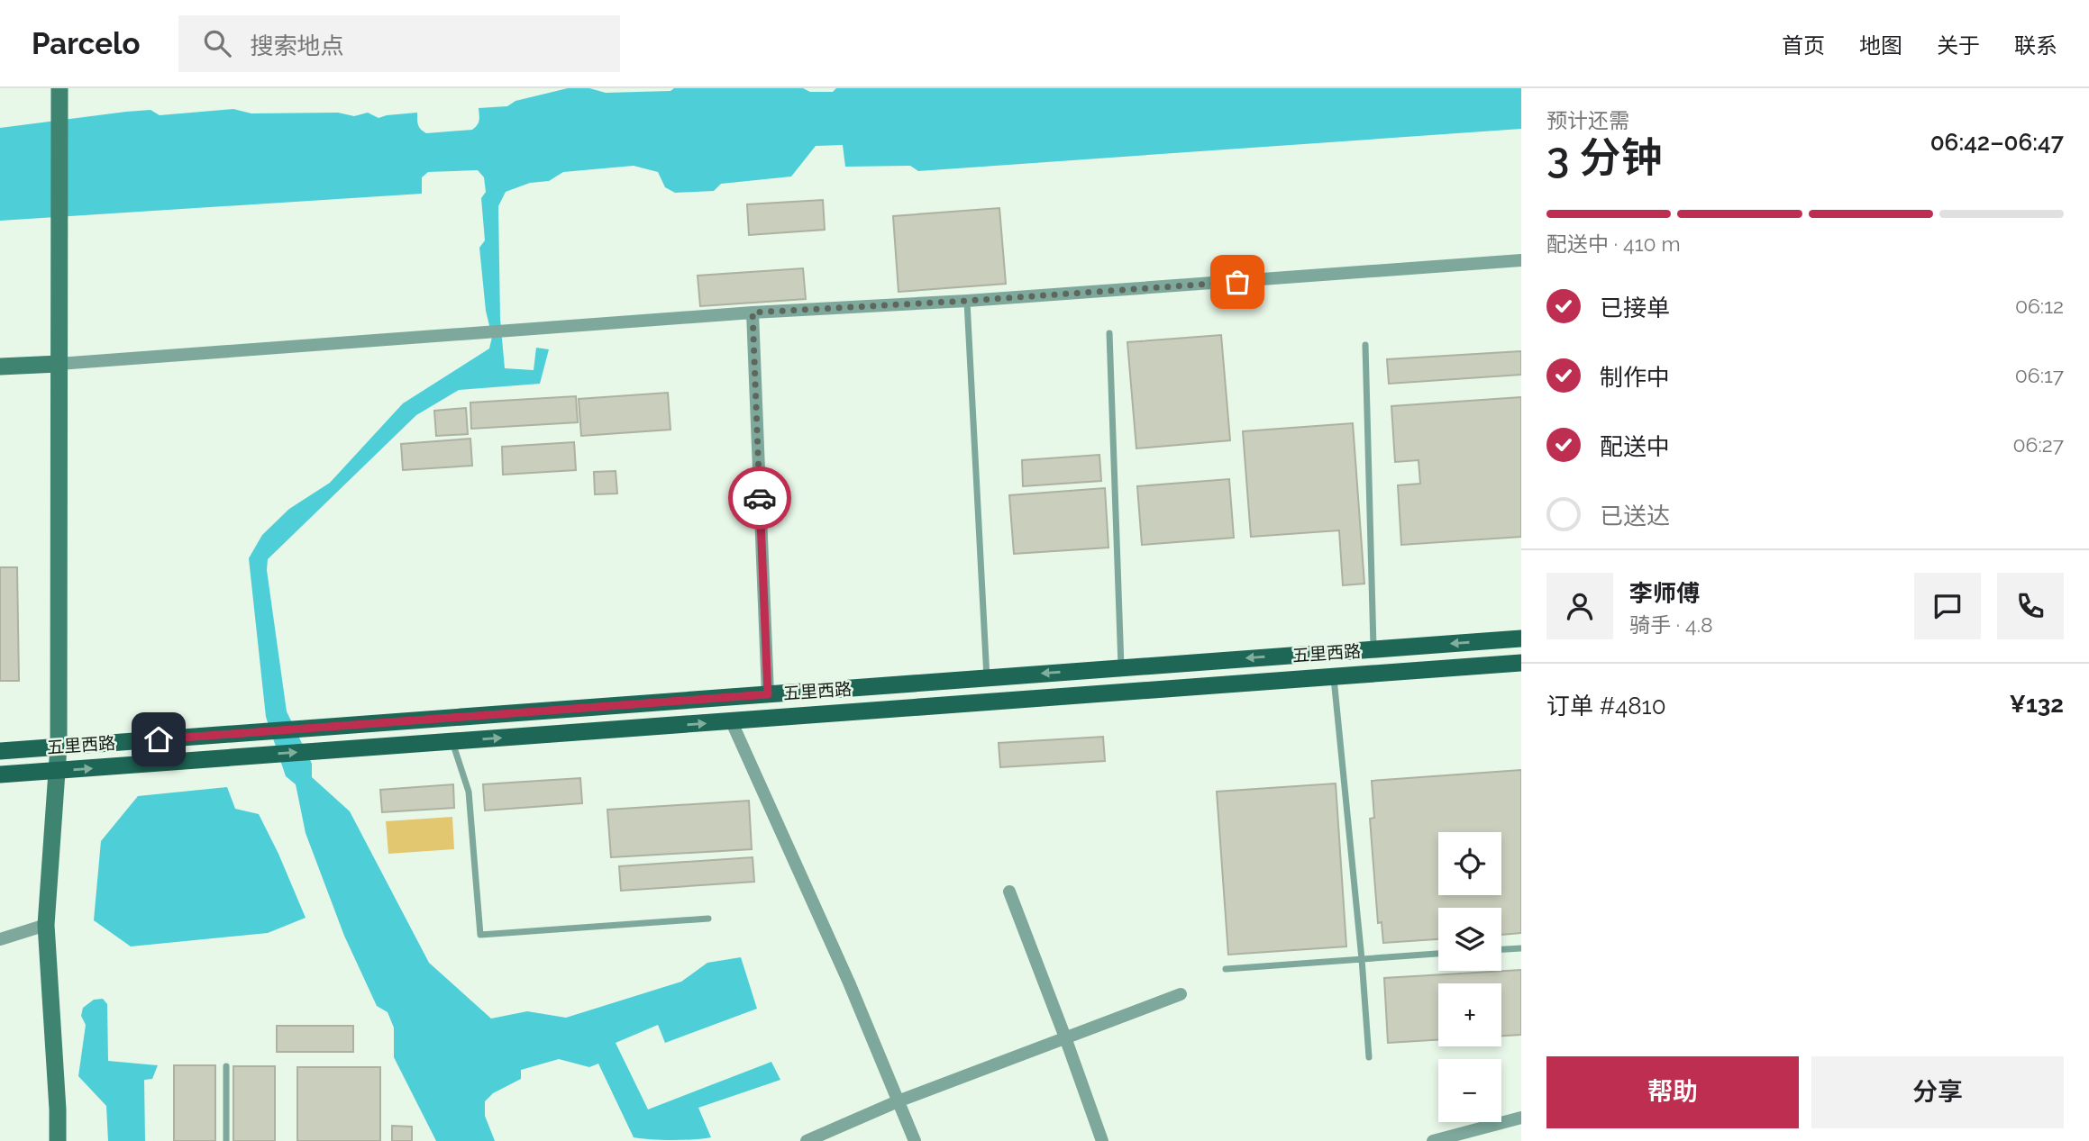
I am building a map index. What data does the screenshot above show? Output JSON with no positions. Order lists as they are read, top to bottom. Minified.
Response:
{"streets":{"main road":["五里西路"]},"page":{"header":"Parcelo","search":"搜索地点","nav":["首页","地图","关于","联系"],"heading":["3 分钟","预计还需","06:42–06:47"],"panel":["李师傅","骑手 · 4.8","订单 #4810","¥132"],"bar":"配送中 · 410 m","list":[["已接单","06:12"],["制作中","06:17"],["配送中","06:27"],"已送达"],"map_buttons":["+","−"],"buttons":["帮助","分享"]}}
